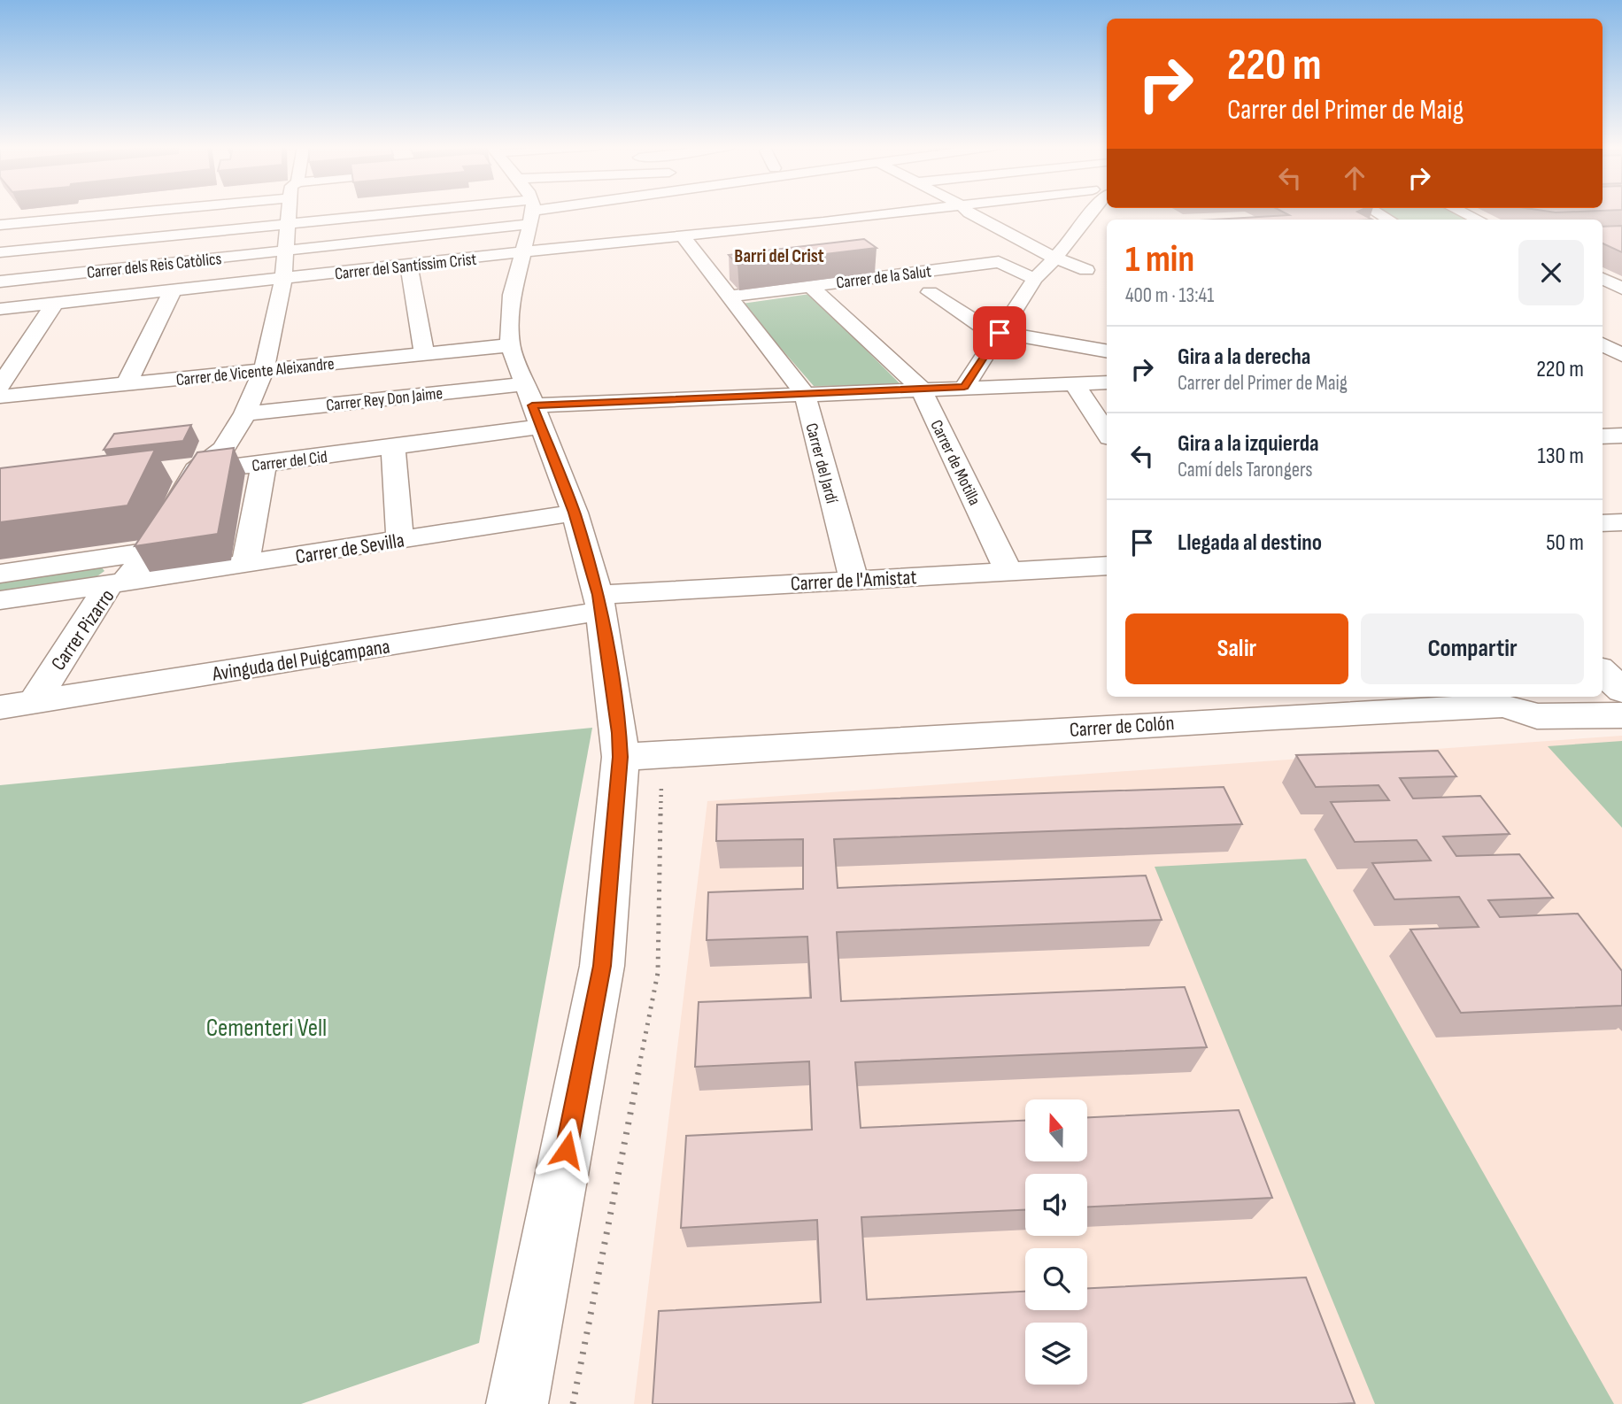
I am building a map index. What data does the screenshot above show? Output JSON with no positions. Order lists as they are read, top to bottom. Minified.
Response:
{"streets":{"street":["Carrer dels Reis Catòlics","Carrer del Santíssim Crist","Carrer de la Salut","Carrer de Vicente Aleixandre","Carrer Rey Don Jaime","Carrer del Cid","Carrer de Motilla","Carrer del Jardí","Carrer de Sevilla","Carrer de l'Amistat","Carrer Pizarro","Avinguda del Puigcampana","Carrer de Colón"]},"crossings":[["Carrer del Santíssim Crist","Carrer del Jardí"],["Carrer de la Salut","Carrer de Motilla"],["Carrer de la Salut","Carrer del Jardí"],["Carrer del Cid","Carrer de Motilla"],["Carrer del Cid","Carrer del Jardí"],["Carrer del Cid","Carrer Pizarro"],["Carrer de Motilla","Carrer de l'Amistat"],["Carrer del Jardí","Carrer de l'Amistat"],["Carrer de Sevilla","Carrer Pizarro"],["Carrer de l'Amistat","Avinguda del Puigcampana"],["Carrer Pizarro","Avinguda del Puigcampana"]],"districts":["Barri del Crist"],"parks":["Cementeri Vell"],"north":"top","page":{"turn":["220 m","Carrer del Primer de Maig"],"heading":["1 min","400 m · 13:41"],"list":[{"name":"Gira a la derecha","note":"Carrer del Primer de Maig","value":"220 m"},{"name":"Gira a la izquierda","note":"Camí dels Tarongers","value":"130 m"},{"name":"Llegada al destino","value":"50 m"}],"buttons":["Salir","Compartir"]}}
